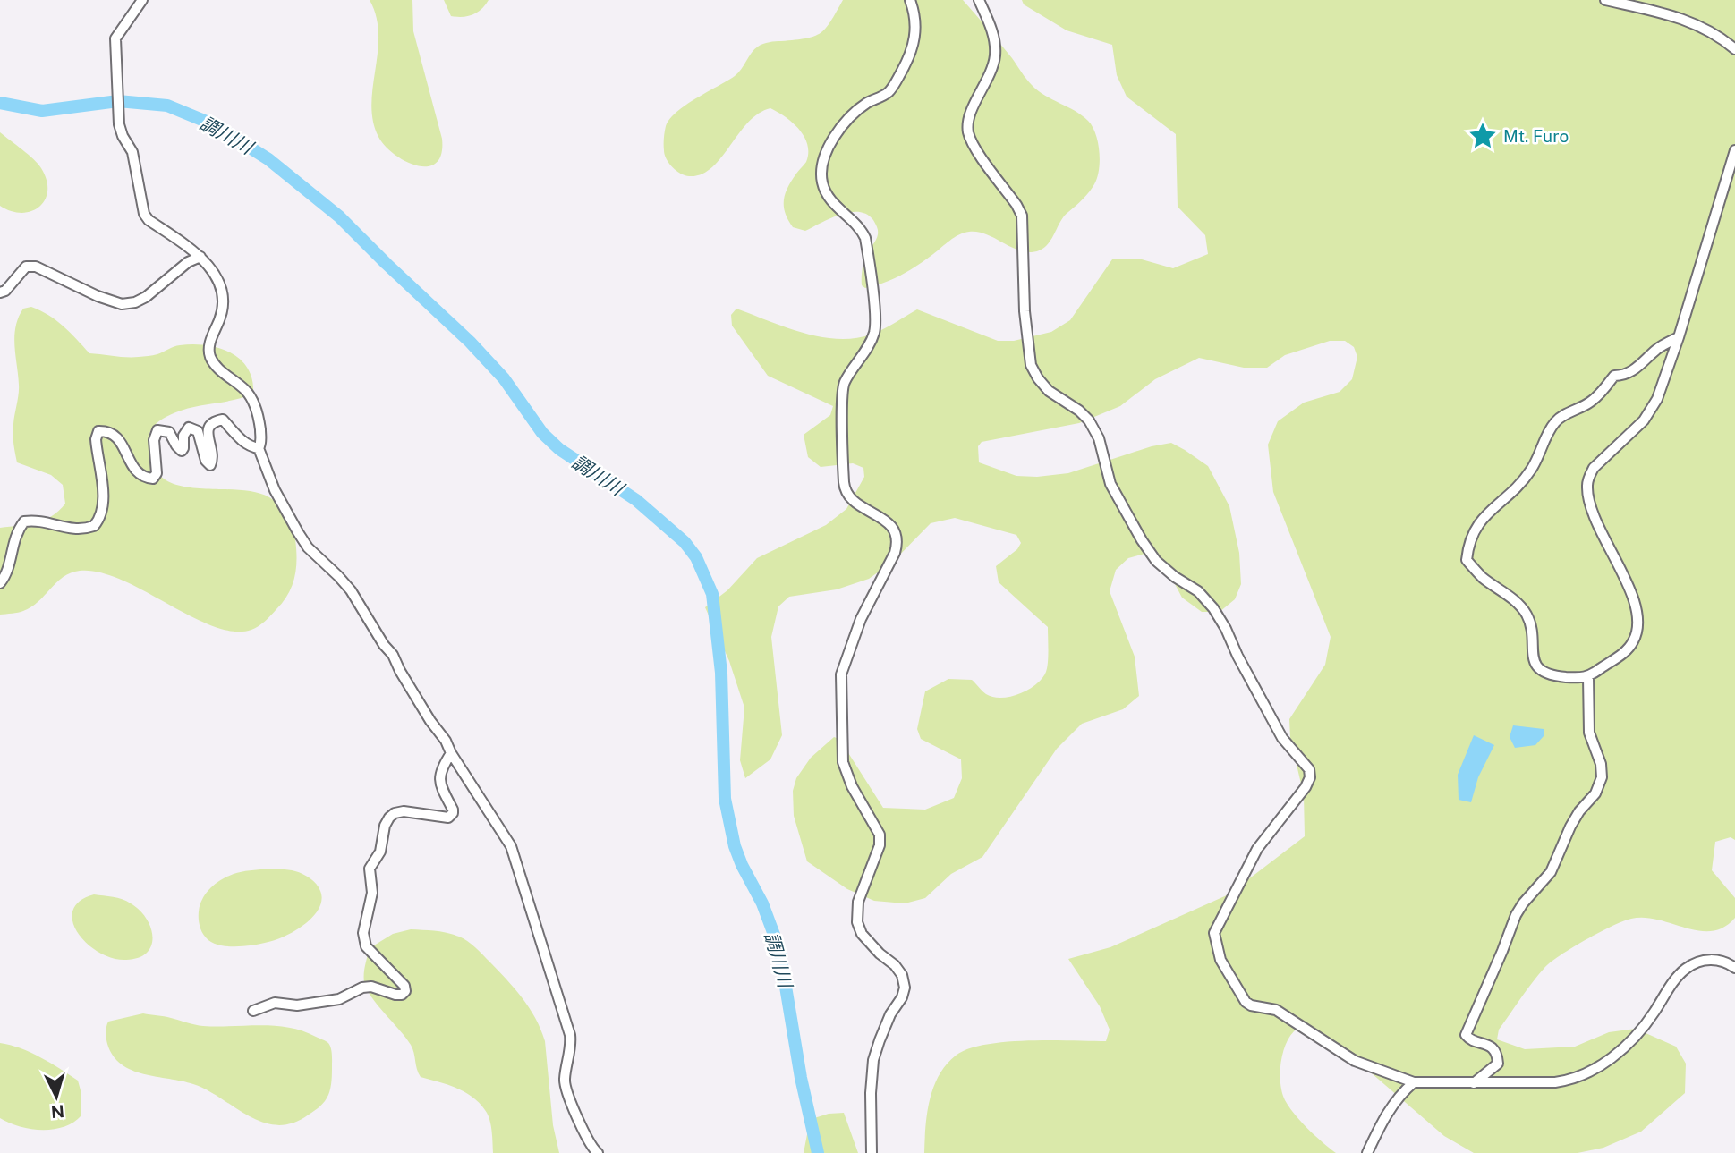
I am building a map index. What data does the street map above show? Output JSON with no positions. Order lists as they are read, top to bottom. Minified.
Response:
{"water":["調川川"],"places":{"place":["Mt. Furo"]},"north":"bottom"}
